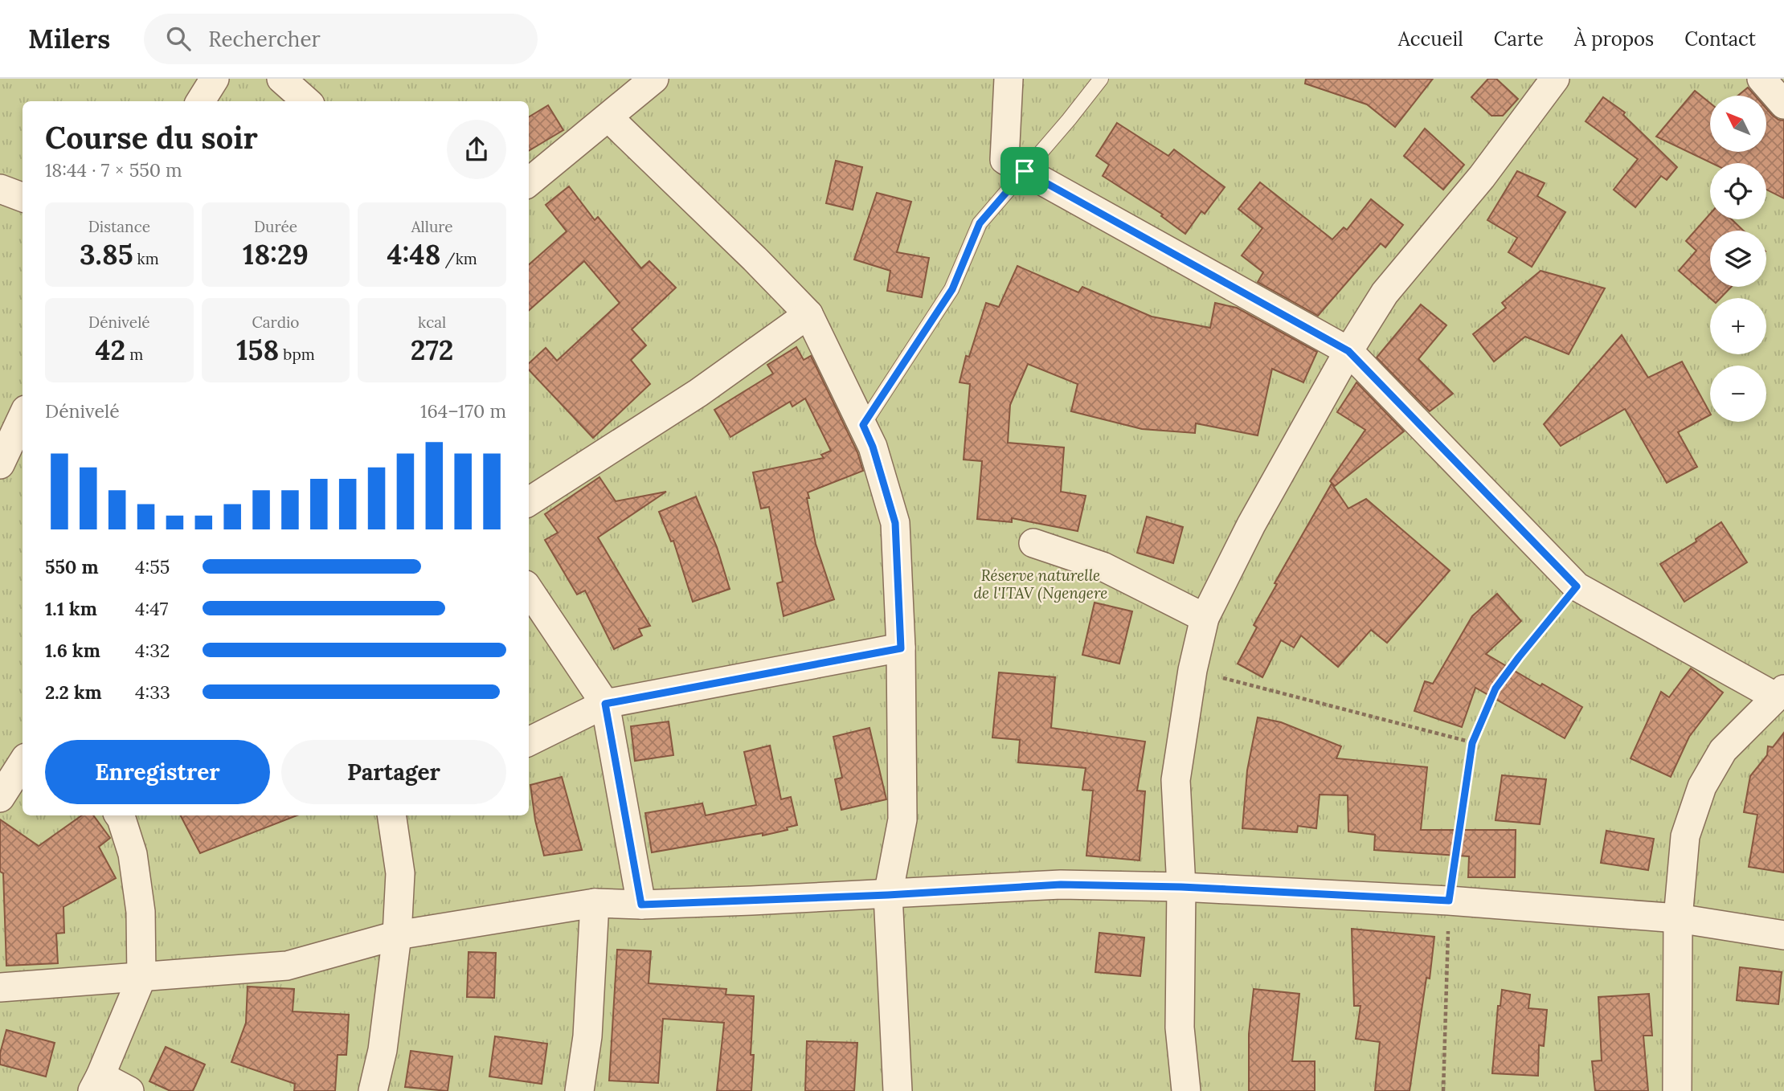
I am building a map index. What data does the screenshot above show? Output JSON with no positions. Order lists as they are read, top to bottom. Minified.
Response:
{"parks":["Réserve naturelle de l'ITAV (Ngengere"],"north":"top left","page":{"header":"Milers","search":"Rechercher","nav":["Accueil","Carte","À propos","Contact"],"map_buttons":["+","−"],"heading":["Course du soir","18:44 · 7 × 550 m"],"stats":[["Distance","3.85 km"],["Durée","18:29"],["Allure","4:48 /km"],["Dénivelé","42 m"],["Cardio","158 bpm"],["kcal","272"]],"chart":["Dénivelé","164–170 m"],"list":[{"name":"550 m","note":"4:55"},{"name":"1.1 km","note":"4:47"},{"name":"1.6 km","note":"4:32"},{"name":"2.2 km","note":"4:33"}],"buttons":["Enregistrer","Partager"]}}
